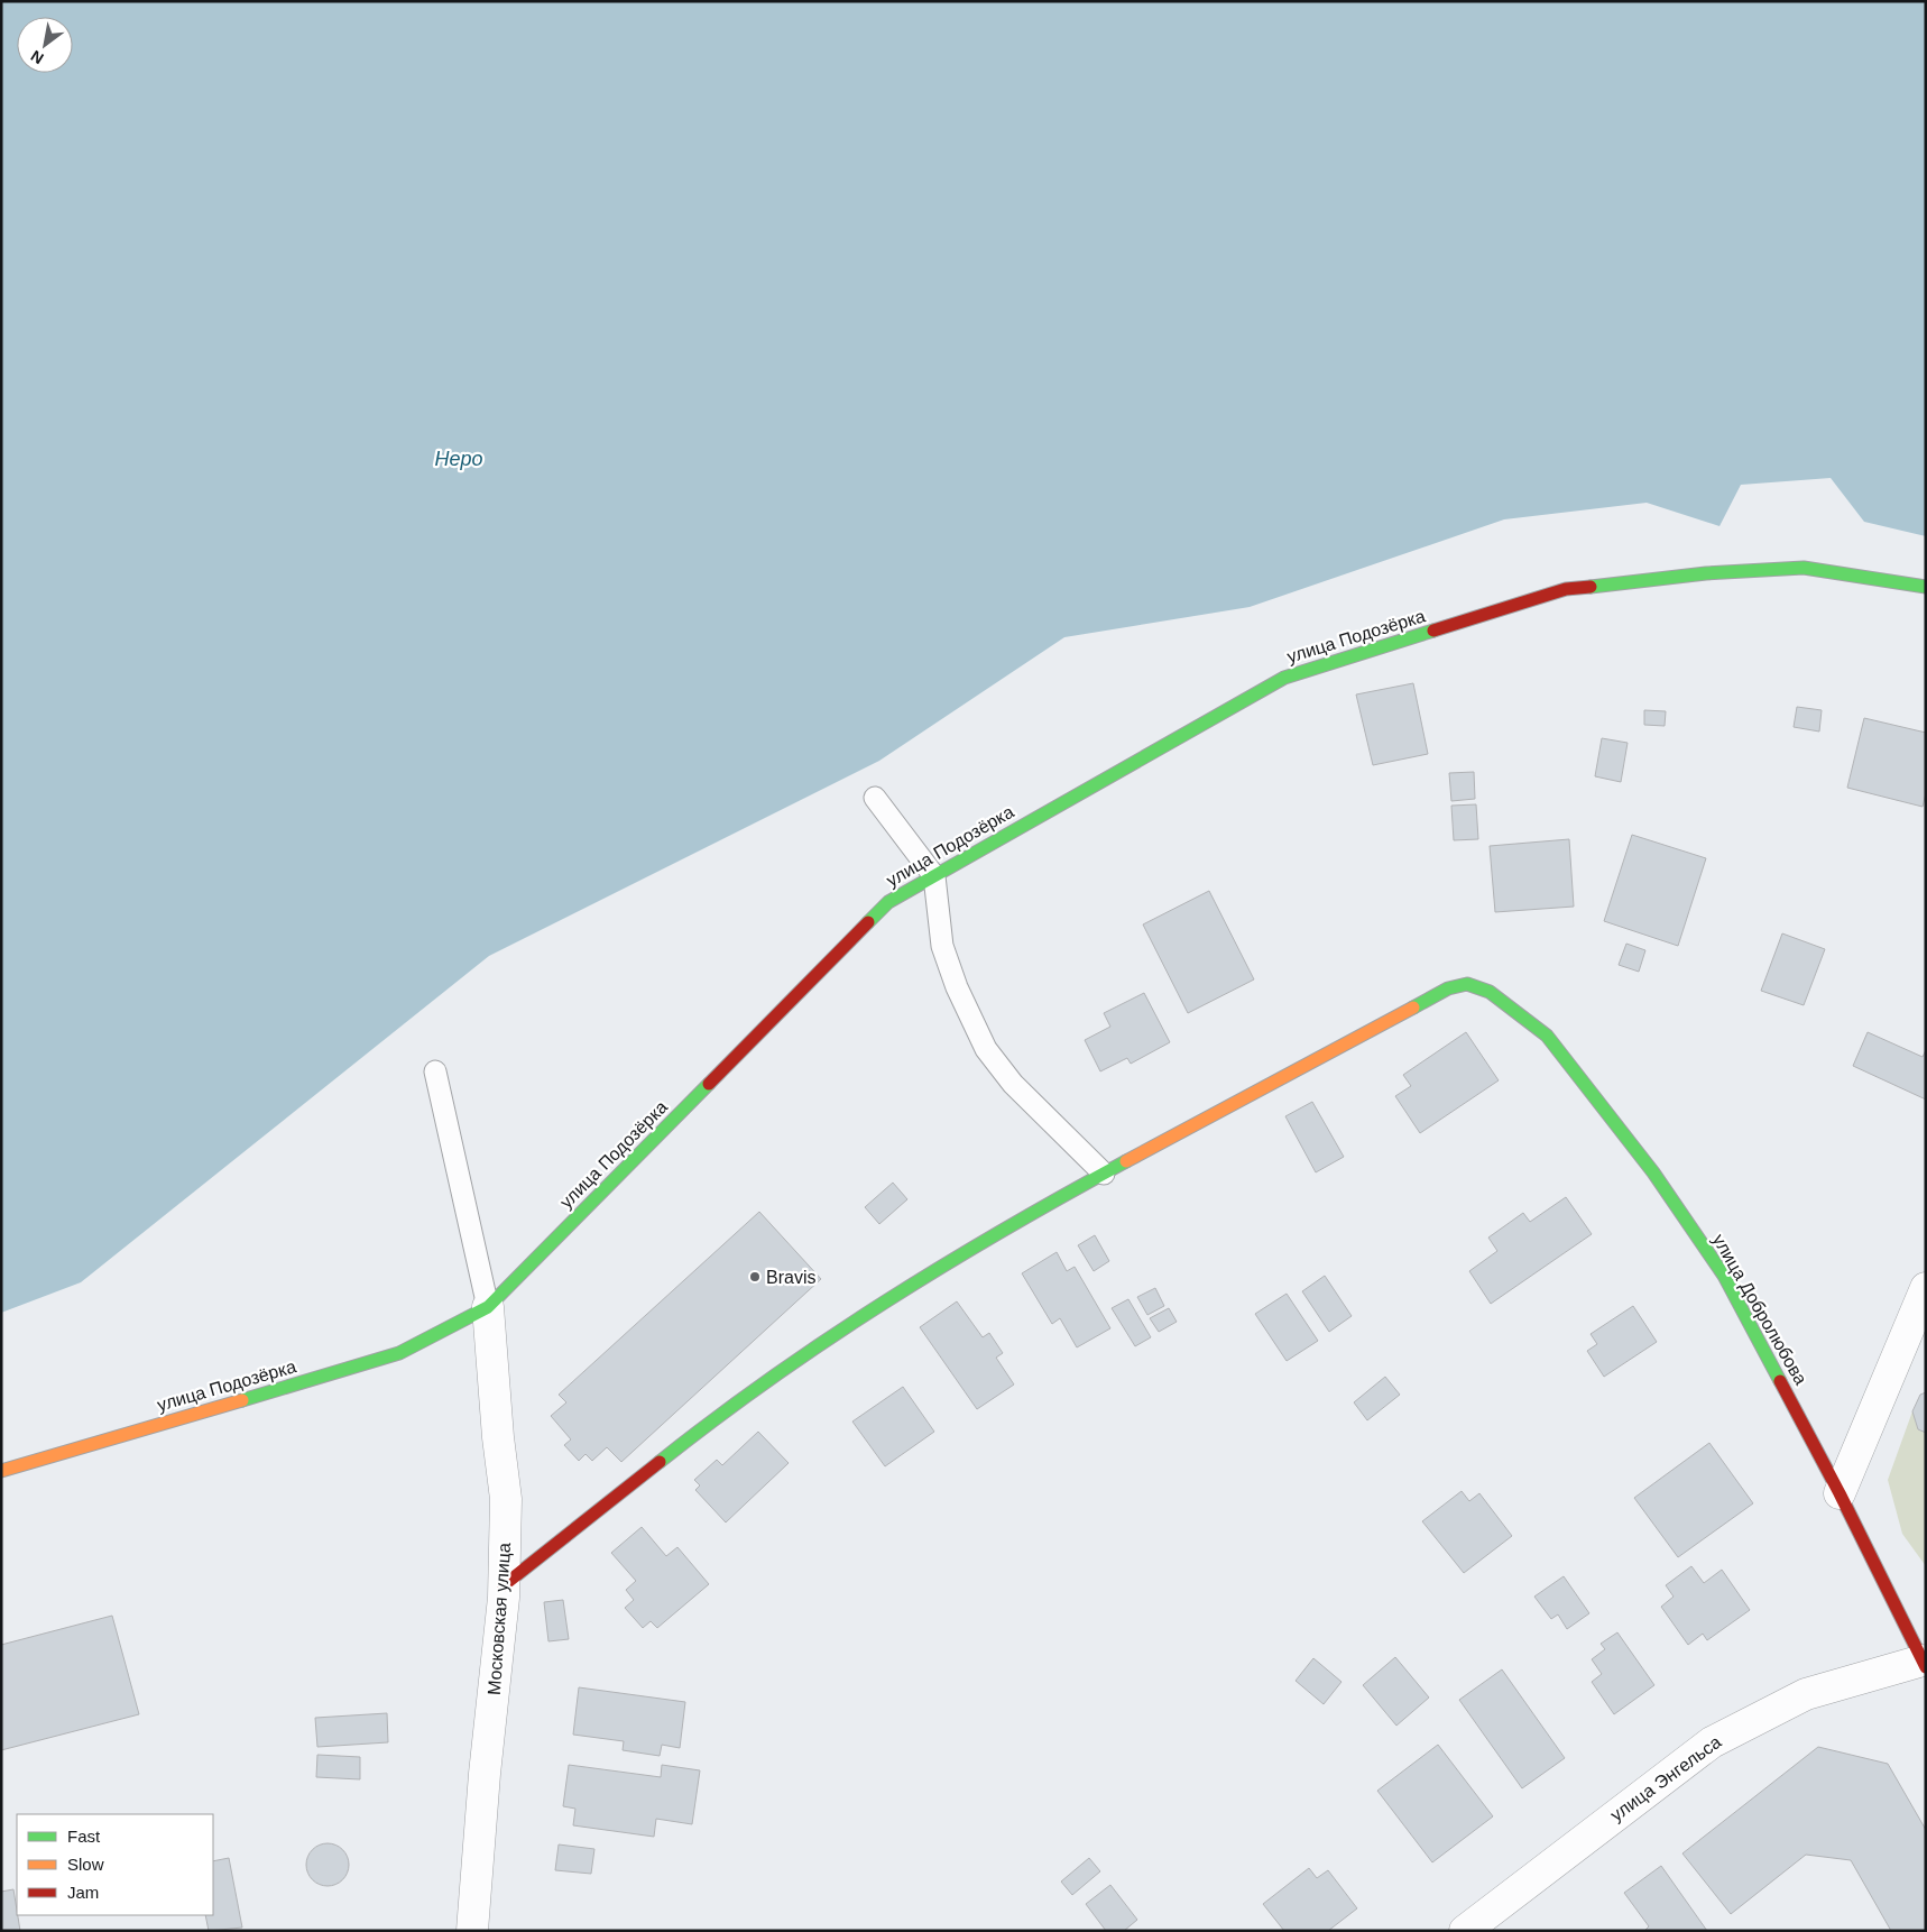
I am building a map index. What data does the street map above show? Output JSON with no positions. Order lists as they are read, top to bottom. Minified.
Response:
{"streets":{"street":["улица Подозёрка","улица Добролюбова","Московская улица","улица Энгельса"]},"crossings":[["улица Подозёрка","Московская улица"],["улица Добролюбова","улица Энгельса"]],"water":["Неро"],"places":["Bravis"],"legend":["Fast","Slow","Jam"],"north":"bottom left"}
